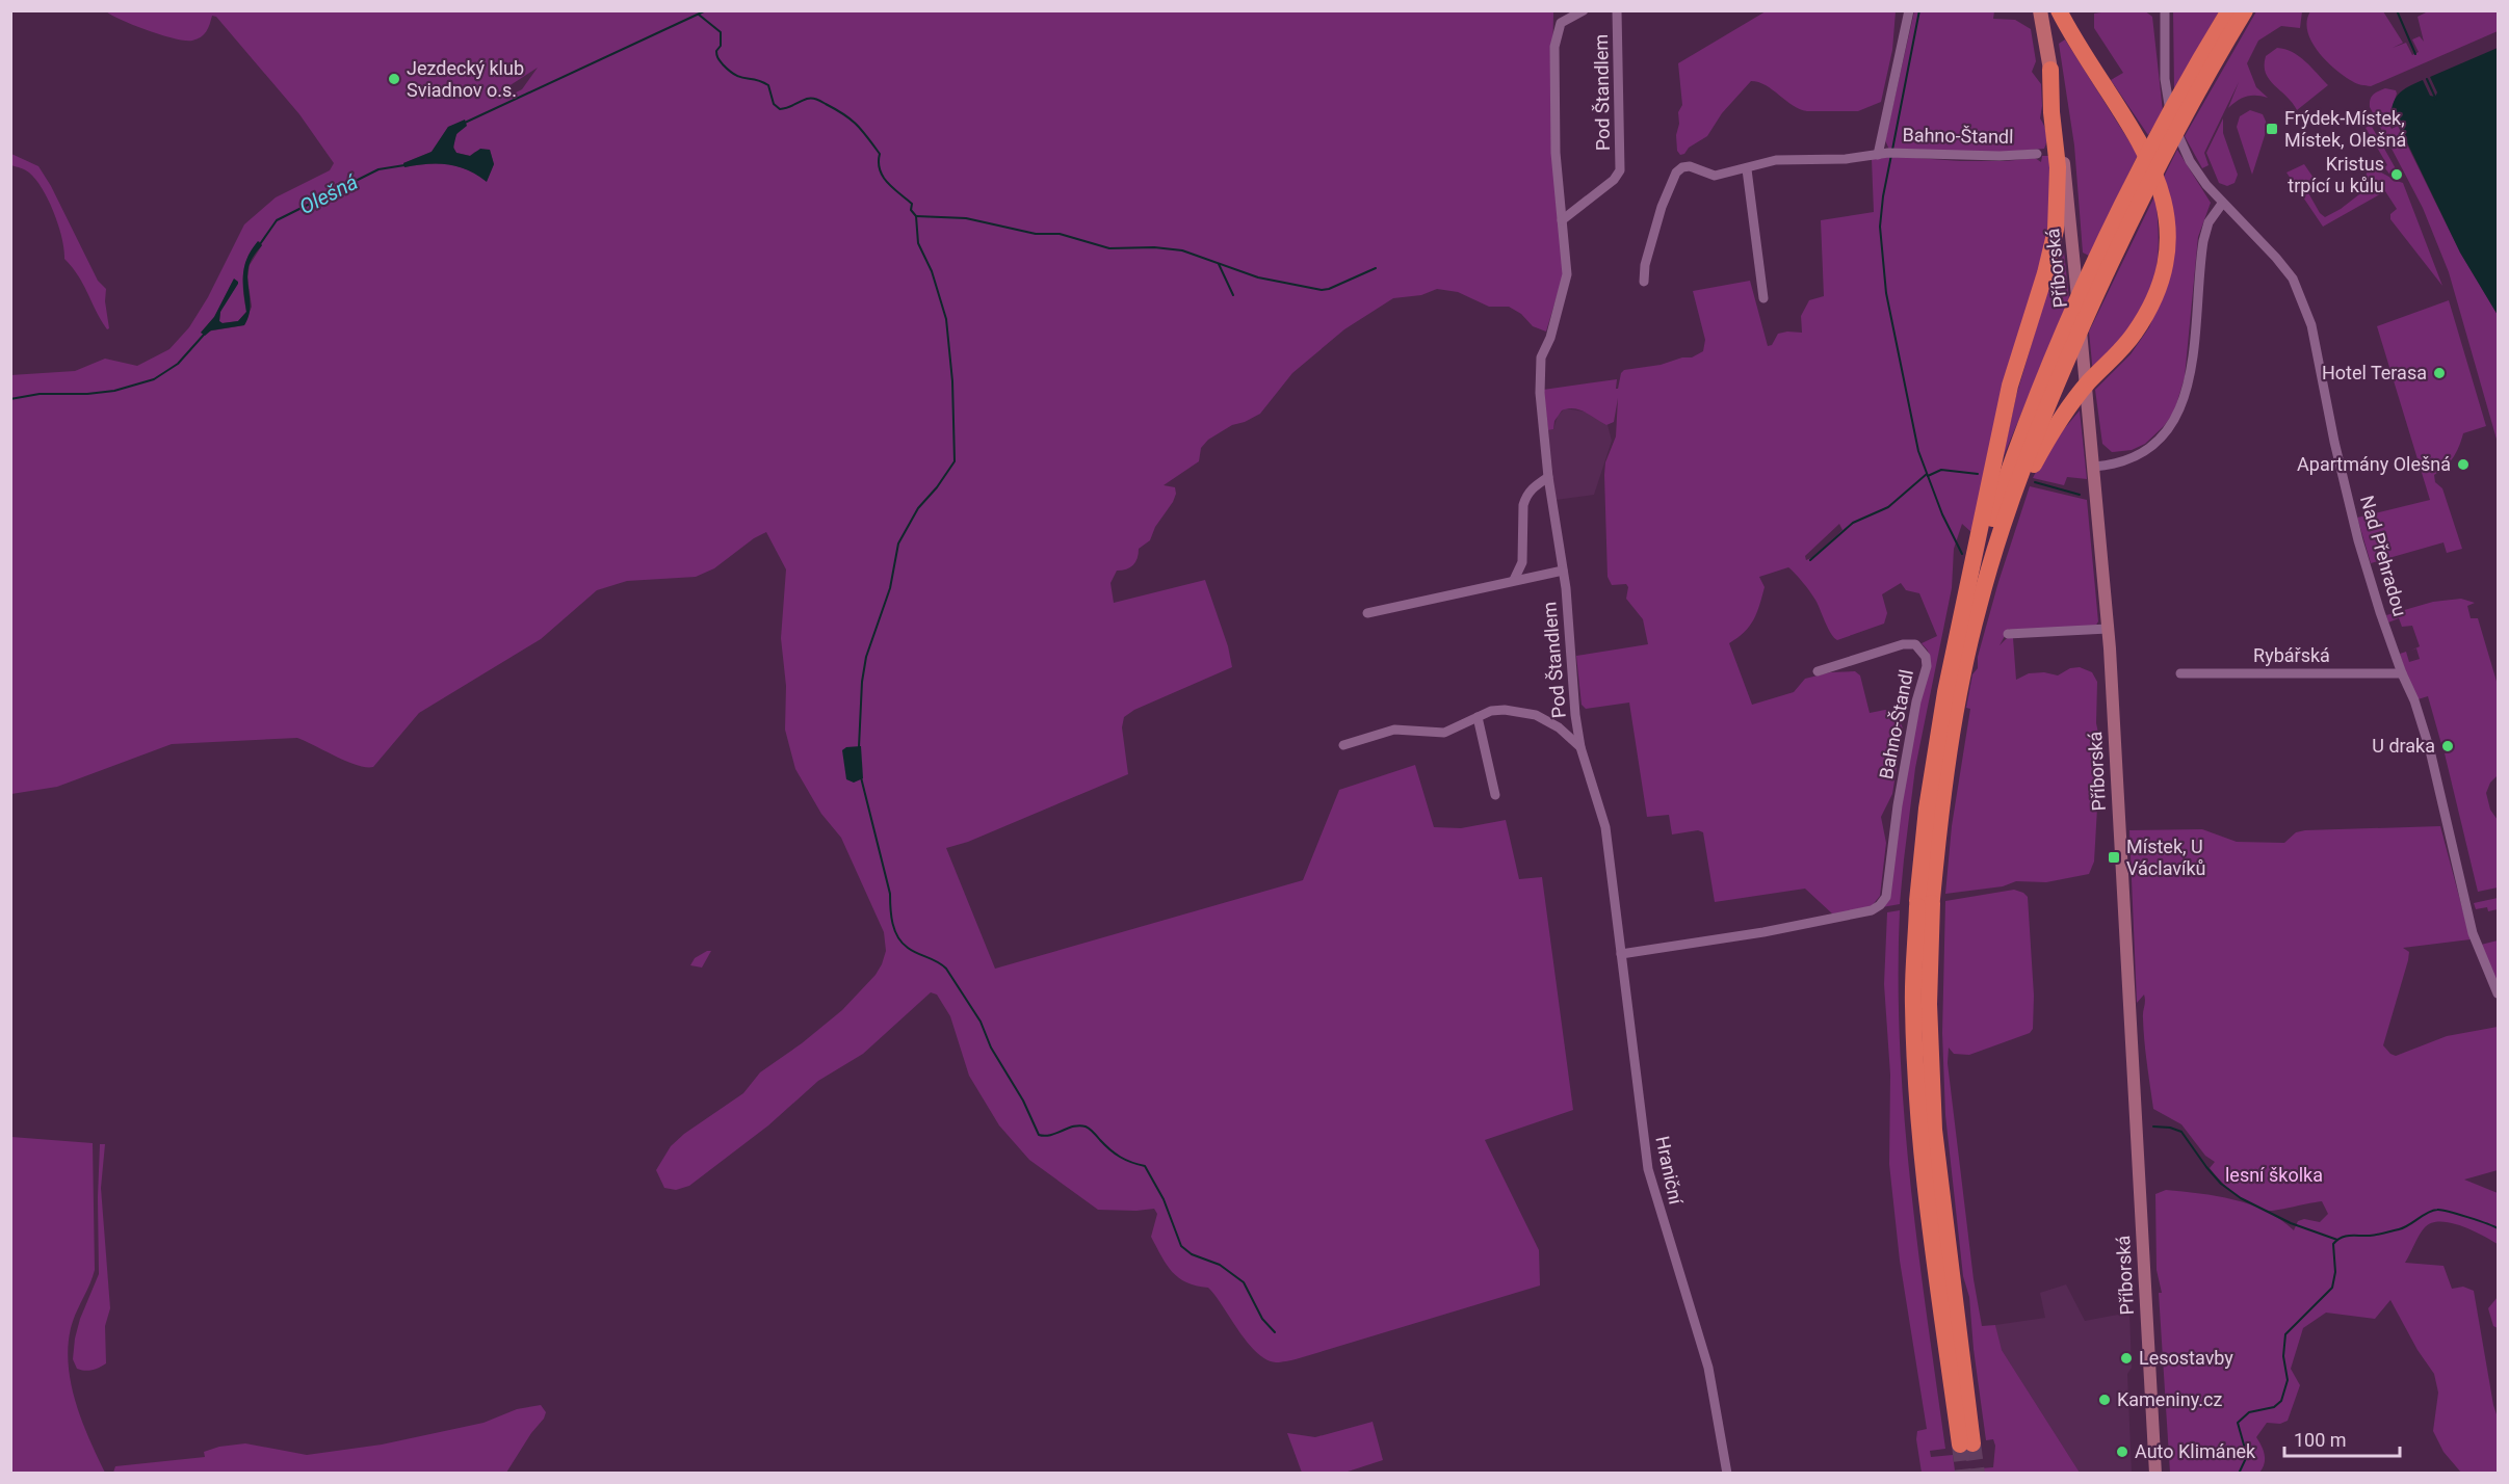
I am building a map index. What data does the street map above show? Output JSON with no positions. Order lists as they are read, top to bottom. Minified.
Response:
{"streets":{"main road":["Příborská"],"street":["Pod Štandlem","Bahno-Štandl","Nad Přehradou","Rybářská","Hraniční"]},"crossings":[["Pod Štandlem","Hraniční"],["Bahno-Štandl","Hraniční"],["Nad Přehradou","Rybářská"]],"water":["Olešná"],"parks":["lesní školka"],"places":{"other":["Jezdecký klub Sviadnov o.s.","Kristus trpící u kůlu","Hotel Terasa","Apartmány Olešná","U draka","Lesostavby","Kameniny.cz","Auto Klimánek"],"transit":["Frýdek-Místek, Místek, Olešná","Místek, U Václavíků"]},"scale_bar":"100 m"}
